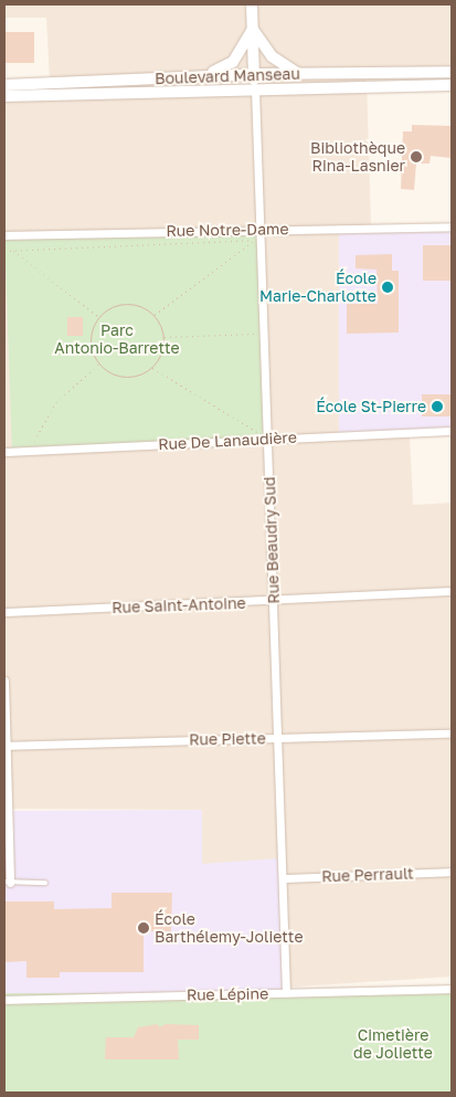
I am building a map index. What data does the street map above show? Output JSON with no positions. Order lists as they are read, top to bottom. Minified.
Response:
{"streets":{"main road":["Boulevard Manseau"],"street":["Rue Notre-Dame","Rue De Lanaudière","Rue Beaudry Sud","Rue Saint-Antoine","Rue Piette","Rue Perrault","Rue Lépine"]},"crossings":[["Boulevard Manseau","Rue Beaudry Sud"],["Rue Notre-Dame","Rue Beaudry Sud"],["Rue De Lanaudière","Rue Beaudry Sud"],["Rue Beaudry Sud","Rue Saint-Antoine"],["Rue Beaudry Sud","Rue Piette"],["Rue Beaudry Sud","Rue Perrault"],["Rue Beaudry Sud","Rue Lépine"]],"parks":["Parc Antonio-Barrette","Cimetière de Joliette"],"places":["Bibliothèque Rina-Lasnier","École Marie-Charlotte","École St-Pierre","École Barthélemy-Joliette"]}
